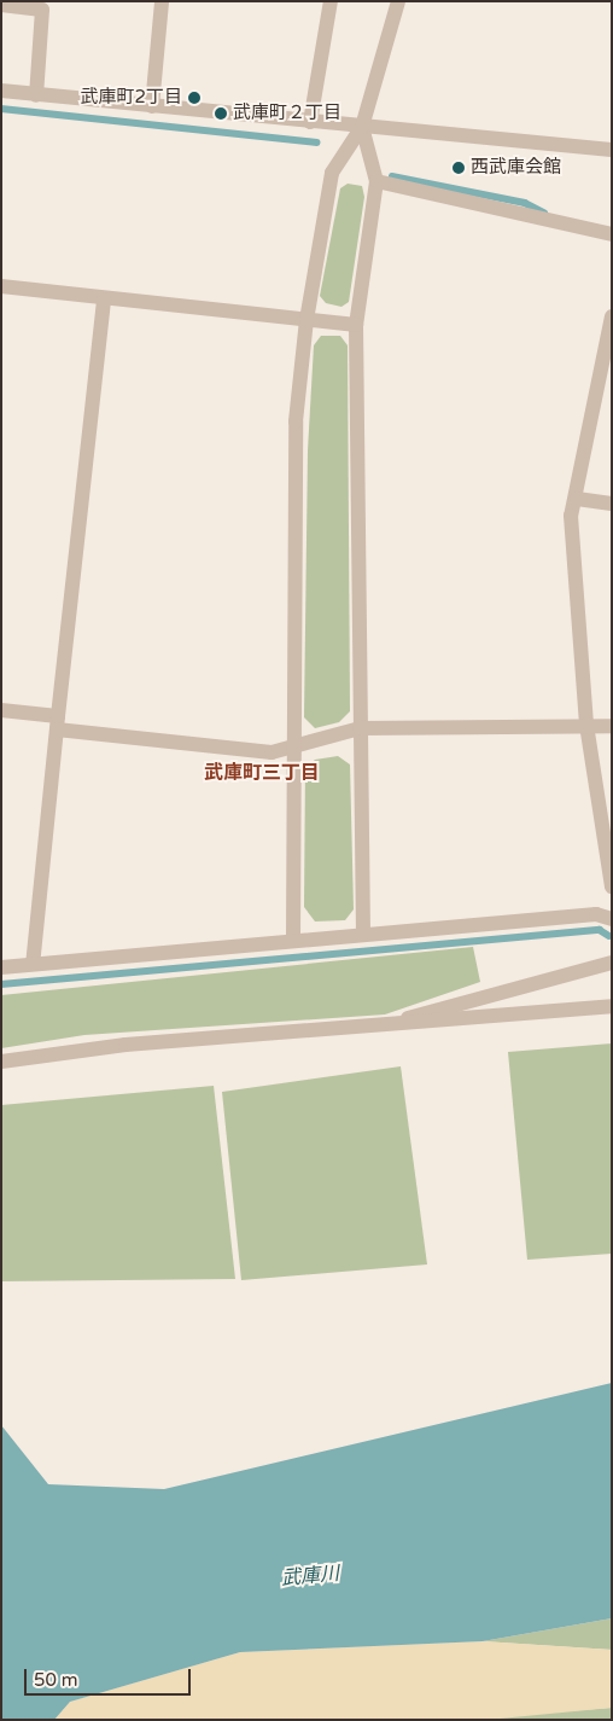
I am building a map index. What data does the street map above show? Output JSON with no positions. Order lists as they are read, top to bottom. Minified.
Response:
{"districts":["武庫町三丁目"],"water":["武庫川"],"places":["武庫町2丁目","武庫町２丁目","西武庫会館"],"scale_bar":"50 m"}
